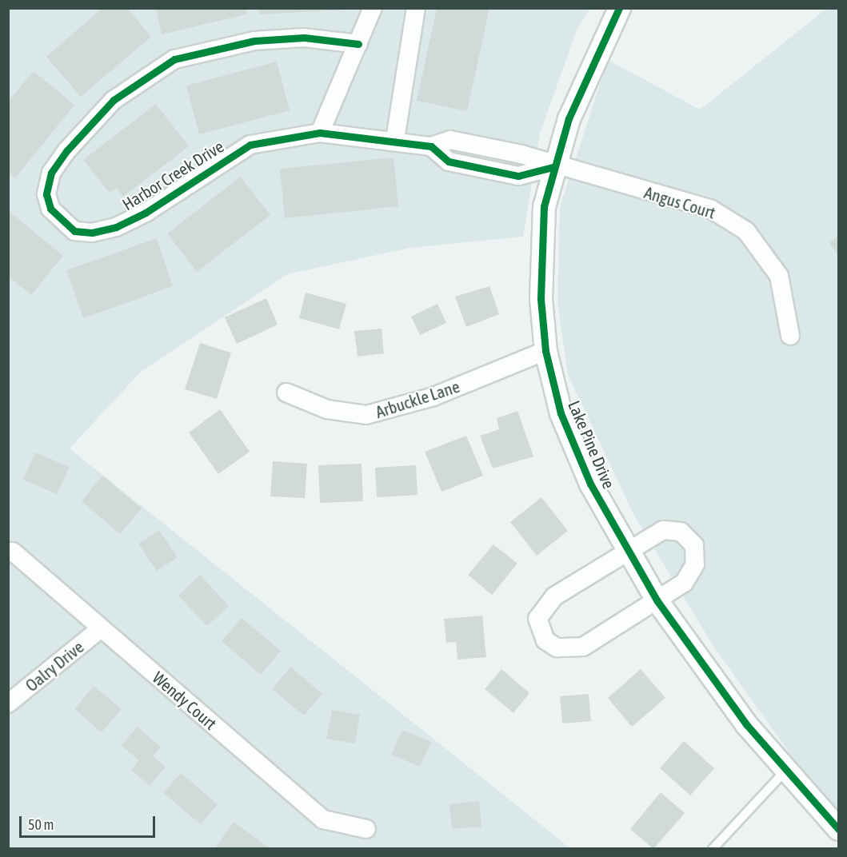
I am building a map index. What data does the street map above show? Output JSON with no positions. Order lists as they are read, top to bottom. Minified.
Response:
{"streets":{"street":["Harbor Creek Drive","Angus Court","Arbuckle Lane","Lake Pine Drive","Oalry Drive","Wendy Court"]},"crossings":[["Harbor Creek Drive","Angus Court"],["Angus Court","Lake Pine Drive"],["Arbuckle Lane","Lake Pine Drive"],["Oalry Drive","Wendy Court"]],"scale_bar":"50 m"}
